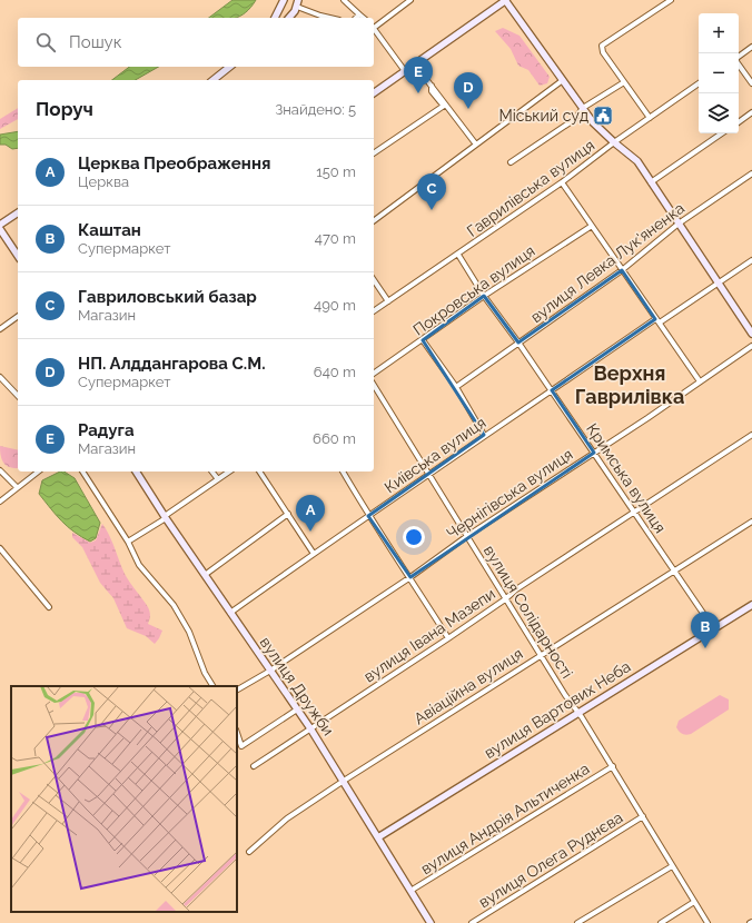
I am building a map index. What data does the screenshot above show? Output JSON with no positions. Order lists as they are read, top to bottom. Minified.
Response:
{"streets":{"street":["Гаврилівська вулиця","вулиця Левка Лук'яненка","Покровська вулиця","Київська вулиця","Кримська вулиця","Чернігівська вулиця","вулиця Солідарності","вулиця Івана Мазепи","вулиця Дружби","Авіаційна вулиця","вулиця Вартових Неба","вулиця Андрія Альтиченка","вулиця Олега Руднєва"]},"crossings":[["Гаврилівська вулиця","Кримська вулиця"],["вулиця Левка Лук'яненка","Кримська вулиця"],["Покровська вулиця","Кримська вулиця"],["Київська вулиця","Кримська вулиця"],["Київська вулиця","вулиця Солідарності"],["Київська вулиця","вулиця Дружби"],["Кримська вулиця","Чернігівська вулиця"],["Кримська вулиця","вулиця Івана Мазепи"],["Кримська вулиця","Авіаційна вулиця"],["Кримська вулиця","вулиця Вартових Неба"],["Чернігівська вулиця","вулиця Солідарності"],["Чернігівська вулиця","вулиця Дружби"],["вулиця Солідарності","вулиця Івана Мазепи"],["вулиця Солідарності","Авіаційна вулиця"],["вулиця Солідарності","вулиця Вартових Неба"],["вулиця Солідарності","вулиця Андрія Альтиченка"],["вулиця Солідарності","вулиця Олега Руднєва"],["вулиця Івана Мазепи","вулиця Дружби"],["вулиця Дружби","Авіаційна вулиця"],["вулиця Дружби","вулиця Вартових Неба"],["вулиця Дружби","вулиця Андрія Альтиченка"]],"districts":["Верхня Гаврилівка"],"places":{"public building":["Міський суд"]},"page":{"map_buttons":["+","−"],"search":"Пошук","pins":["E","D","C","A","B"],"heading":["Поруч","Знайдено: 5"],"list":[{"mark":"A","name":"Церква Преображення","note":"Церква","value":"150 m"},{"mark":"B","name":"Каштан","note":"Супермаркет","value":"470 m"},{"mark":"C","name":"Гавриловський базар","note":"Магазин","value":"490 m"},{"mark":"D","name":"НП. Алддангарова С.М.","note":"Супермаркет","value":"640 m"},{"mark":"E","name":"Радуга","note":"Магазин","value":"660 m"}]}}
